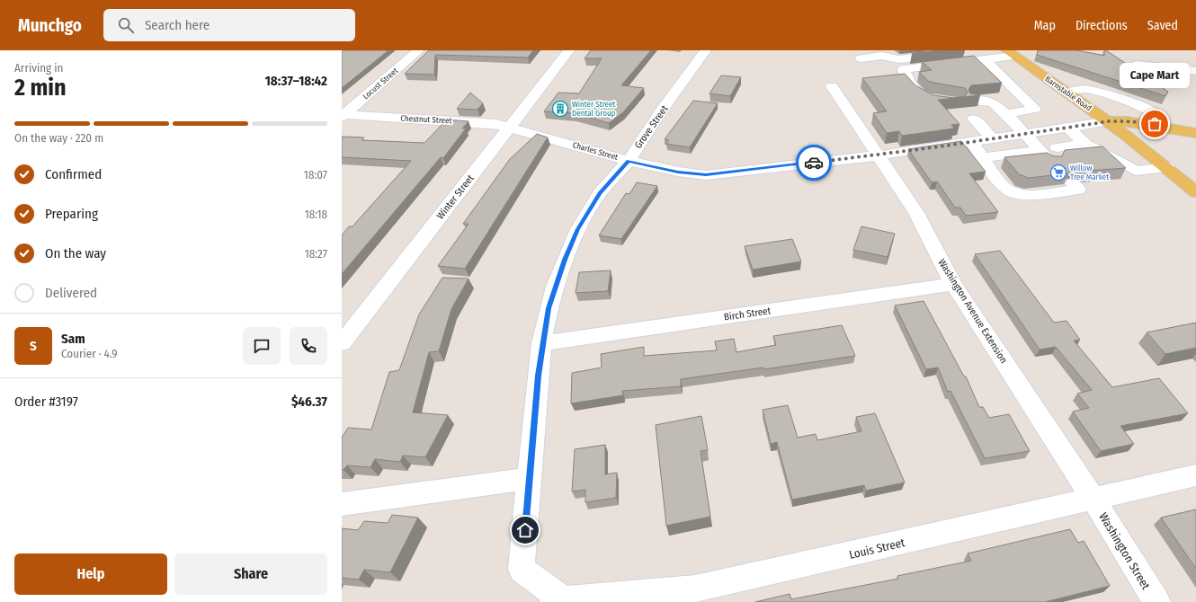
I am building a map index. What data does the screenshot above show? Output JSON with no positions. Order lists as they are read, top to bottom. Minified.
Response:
{"streets":{"main road":["Barnstable Road"],"street":["Locust Street","Chestnut Street","Grove Street","Charles Street","Winter Street","Washington Avenue Extension","Birch Street","Louis Street","Washington Street"]},"crossings":[["Locust Street","Chestnut Street"],["Barnstable Road","Charles Street"],["Chestnut Street","Charles Street"],["Chestnut Street","Winter Street"],["Grove Street","Charles Street"],["Grove Street","Birch Street"],["Grove Street","Louis Street"],["Charles Street","Winter Street"],["Charles Street","Washington Avenue Extension"],["Washington Avenue Extension","Birch Street"],["Washington Avenue Extension","Louis Street"],["Washington Avenue Extension","Washington Street"],["Louis Street","Washington Street"]],"places":{"building":["Winter Street Dental Group"],"other":["Cape Mart"],"supermarket":["Willow Tree Market"]},"page":{"header":"Munchgo","search":"Search here","nav":["Map","Directions","Saved"],"heading":["2 min","Arriving in","18:37–18:42"],"panel":["Sam","Courier · 4.9","Order #3197","$46.37"],"bubble":"Cape Mart","bar":"On the way · 220 m","list":[["Confirmed","18:07"],["Preparing","18:18"],["On the way","18:27"],"Delivered"],"round":"S","buttons":["Help","Share"]}}
